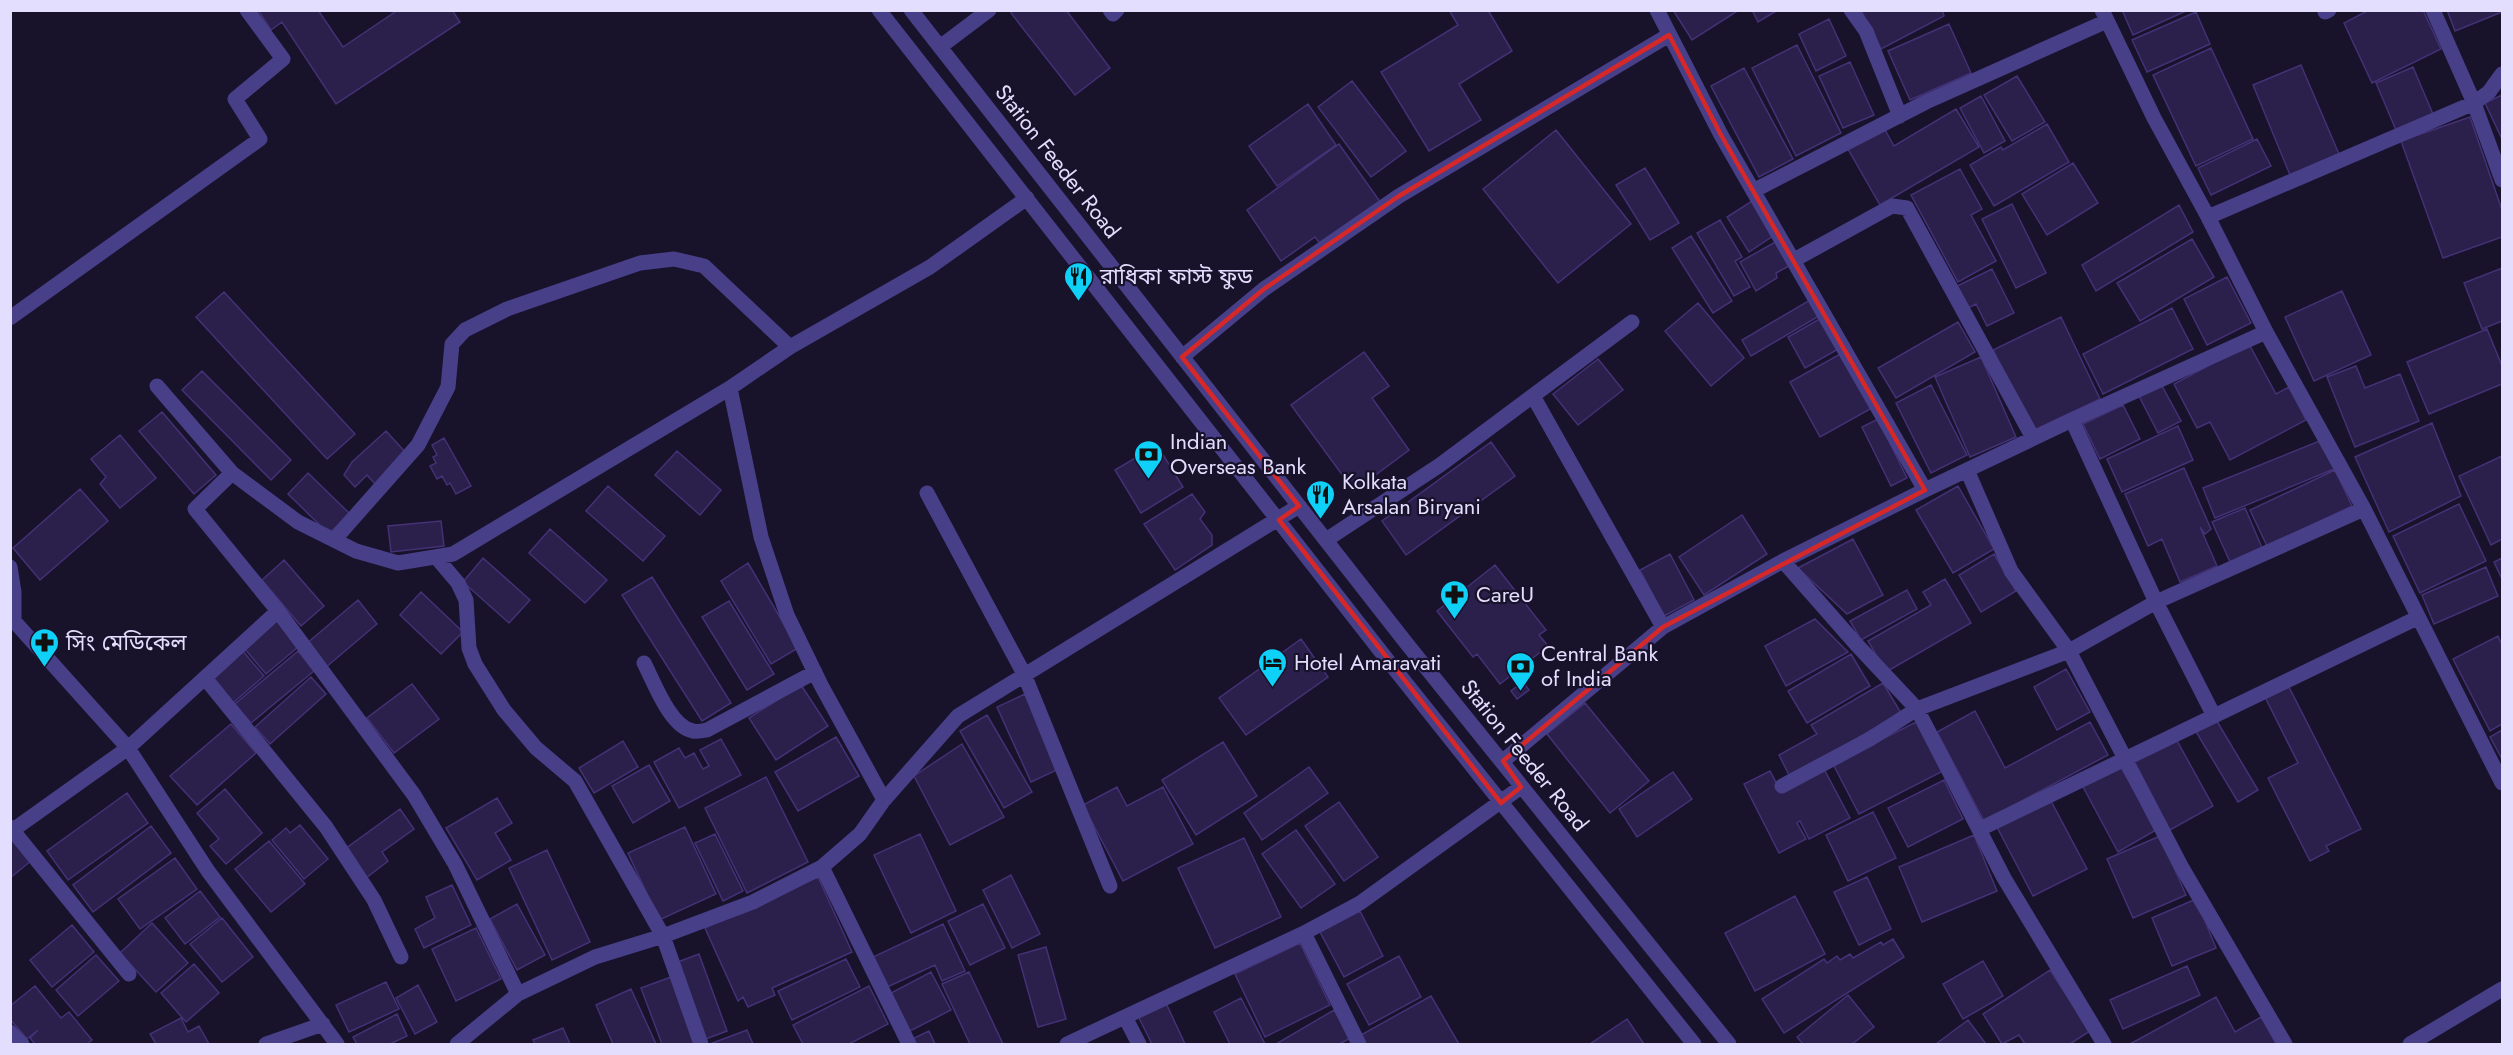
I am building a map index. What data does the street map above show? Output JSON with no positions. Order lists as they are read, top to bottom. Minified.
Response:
{"streets":{"street":["Station Feeder Road"]},"places":{"restaurant":["রাধিকা ফাস্ট ফুড","Kolkata Arsalan Biryani"],"bank":["Indian Overseas Bank","Central Bank of India"],"pharmacy":["CareU","সিং মেডিকেল"],"hotel":["Hotel Amaravati"]}}
